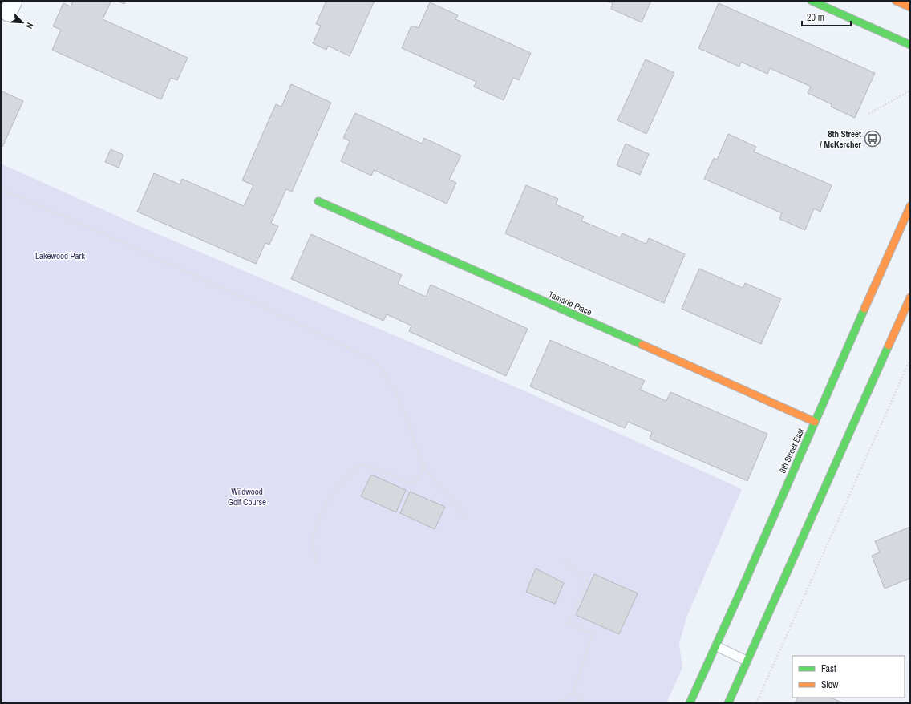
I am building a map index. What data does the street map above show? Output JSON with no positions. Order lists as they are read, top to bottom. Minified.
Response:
{"streets":{"main road":["Tamarid Place","8th Street East"]},"crossings":[["Tamarid Place","8th Street East"]],"parks":["Lakewood Park","Wildwood Golf Course"],"places":{"bus stop":["8th Street / McKercher"]},"legend":["Fast","Slow"],"scale_bar":"20 m","north":"bottom right"}
